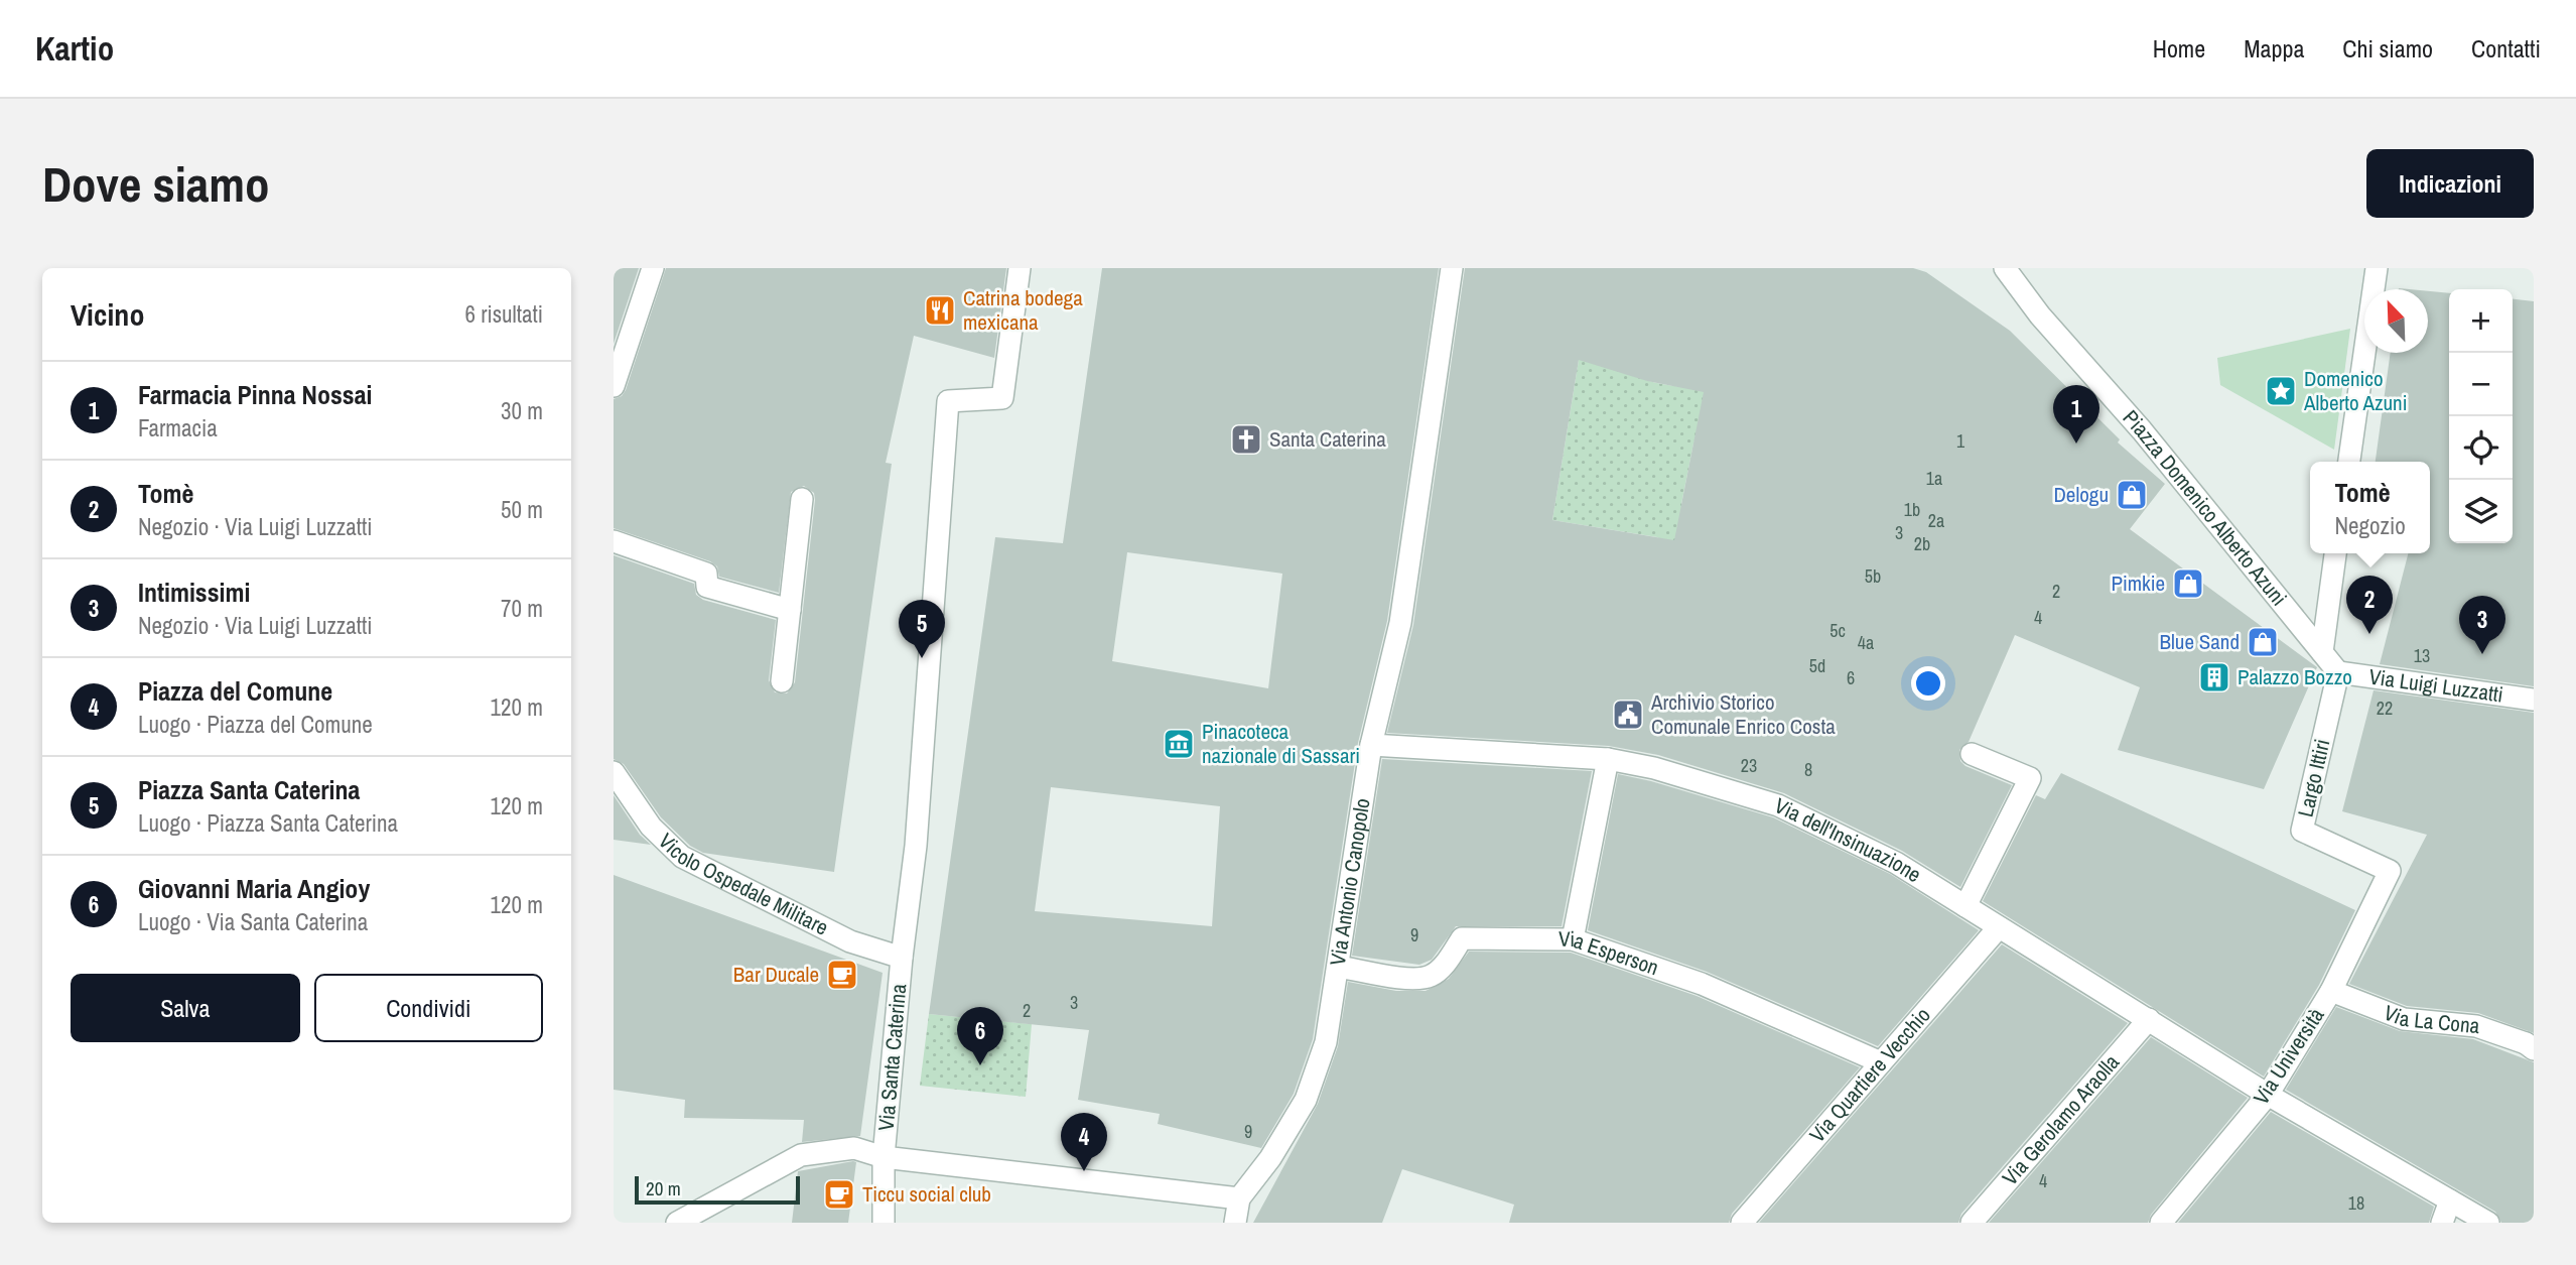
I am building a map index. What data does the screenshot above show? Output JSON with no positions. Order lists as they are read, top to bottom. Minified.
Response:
{"streets":{"street":["Piazza Domenico Alberto Azuni","Via Luigi Luzzatti","Largo Ittiri","Via dell'Insinuazione","Via Antonio Canopolo","Vicolo Ospedale Militare","Via Esperson","Via La Cona","Via Università","Via Santa Caterina","Via Quartiere Vecchio","Via Gerolamo Araolla"]},"crossings":[["Piazza Domenico Alberto Azuni","Via Luigi Luzzatti"],["Piazza Domenico Alberto Azuni","Largo Ittiri"],["Via Luigi Luzzatti","Largo Ittiri"],["Largo Ittiri","Via Università"],["Via dell'Insinuazione","Via Antonio Canopolo"],["Via dell'Insinuazione","Via Università"],["Via dell'Insinuazione","Via Quartiere Vecchio"],["Via dell'Insinuazione","Via Gerolamo Araolla"],["Via Antonio Canopolo","Via Esperson"],["Vicolo Ospedale Militare","Via Santa Caterina"],["Via Esperson","Via Quartiere Vecchio"],["Via La Cona","Via Università"]],"places":{"restaurant":["Catrina bodega mexicana"],"place":["Domenico Alberto Azuni"],"church":["Santa Caterina"],"shop":["Delogu","Pimkie","Blue Sand"],"building":["Palazzo Bozzo"],"public building":["Archivio Storico Comunale Enrico Costa"],"museum":["Pinacoteca nazionale di Sassari"],"cafe":["Bar Ducale","Ticcu social club"]},"house_numbers":["1","1a","1b","2a","3","2b","5b","2","4","5c","4a","13","5d","6","22","23","8","9","3","2","9","4","18"],"scale_bar":"20 m","north":"top left","page":{"header":"Kartio","nav":["Home","Mappa","Chi siamo","Contatti"],"buttons":["Indicazioni",["Salva","Condividi"]],"title":"Dove siamo","heading":["Vicino","6 risultati"],"map_buttons":["+","−"],"list":[{"mark":"1","name":"Farmacia Pinna Nossai","note":"Farmacia","value":"30 m"},{"mark":"2","name":"Tomè","note":"Negozio · Via Luigi Luzzatti","value":"50 m"},{"mark":"3","name":"Intimissimi","note":"Negozio · Via Luigi Luzzatti","value":"70 m"},{"mark":"4","name":"Piazza del Comune","note":"Luogo · Piazza del Comune","value":"120 m"},{"mark":"5","name":"Piazza Santa Caterina","note":"Luogo · Piazza Santa Caterina","value":"120 m"},{"mark":"6","name":"Giovanni Maria Angioy","note":"Luogo · Via Santa Caterina","value":"120 m"}],"pins":["1","2","3","5","6","4"],"popup":["Tomè","Negozio"],"scale":"20 m"}}
